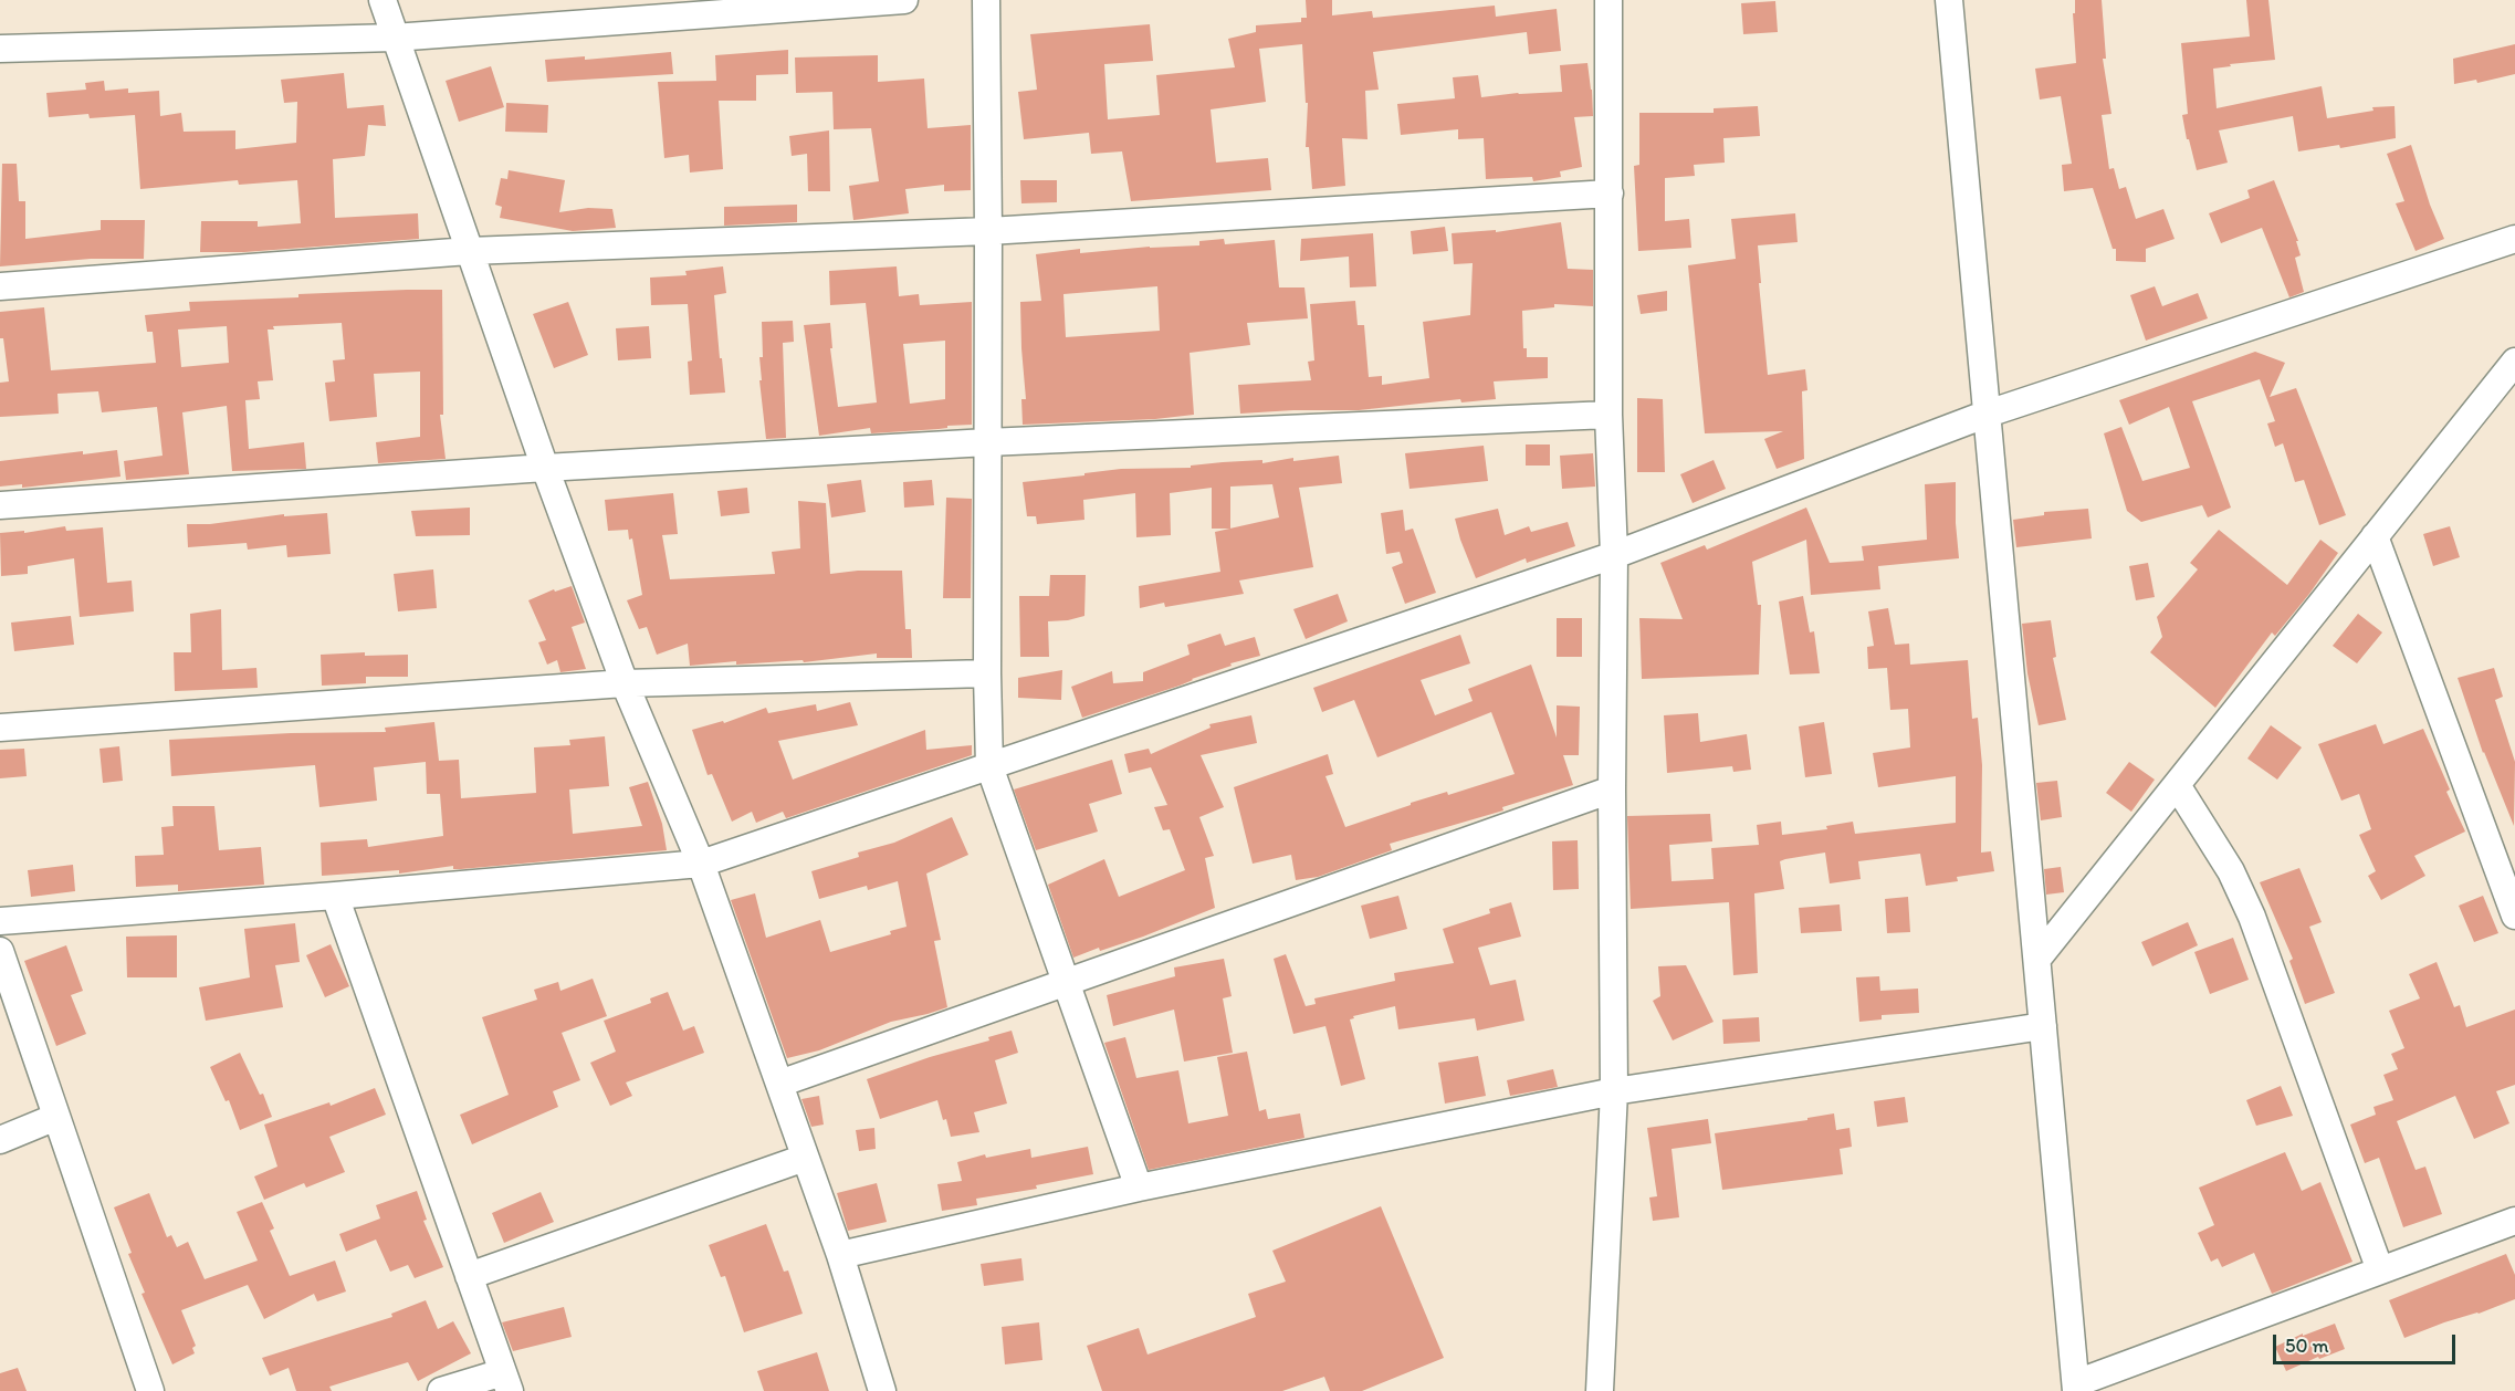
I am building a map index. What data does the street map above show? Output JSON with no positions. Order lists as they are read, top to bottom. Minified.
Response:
{"scale_bar":"50 m"}
